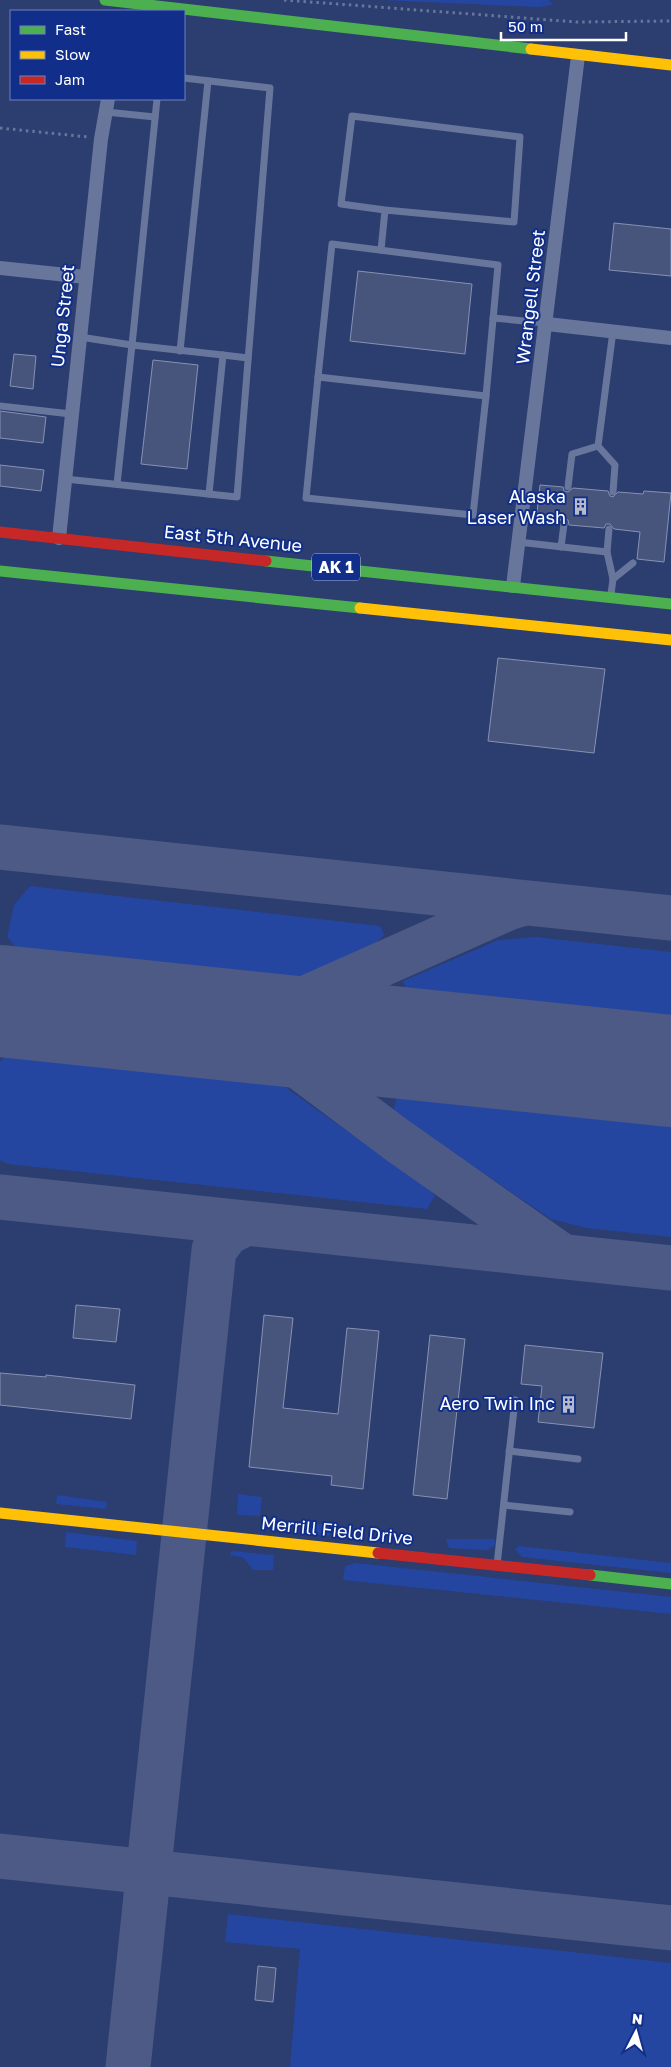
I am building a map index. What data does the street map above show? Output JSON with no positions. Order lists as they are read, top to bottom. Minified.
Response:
{"streets":{"main road":["East 5th Avenue","AK 1","Merrill Field Drive"],"street":["Wrangell Street","Unga Street"]},"crossings":[["Wrangell Street","East 5th Avenue"],["Unga Street","East 5th Avenue"]],"places":{"building":["Alaska Laser Wash","Aero Twin Inc"]},"legend":["Fast","Slow","Jam"],"scale_bar":"50 m","north":"top"}
